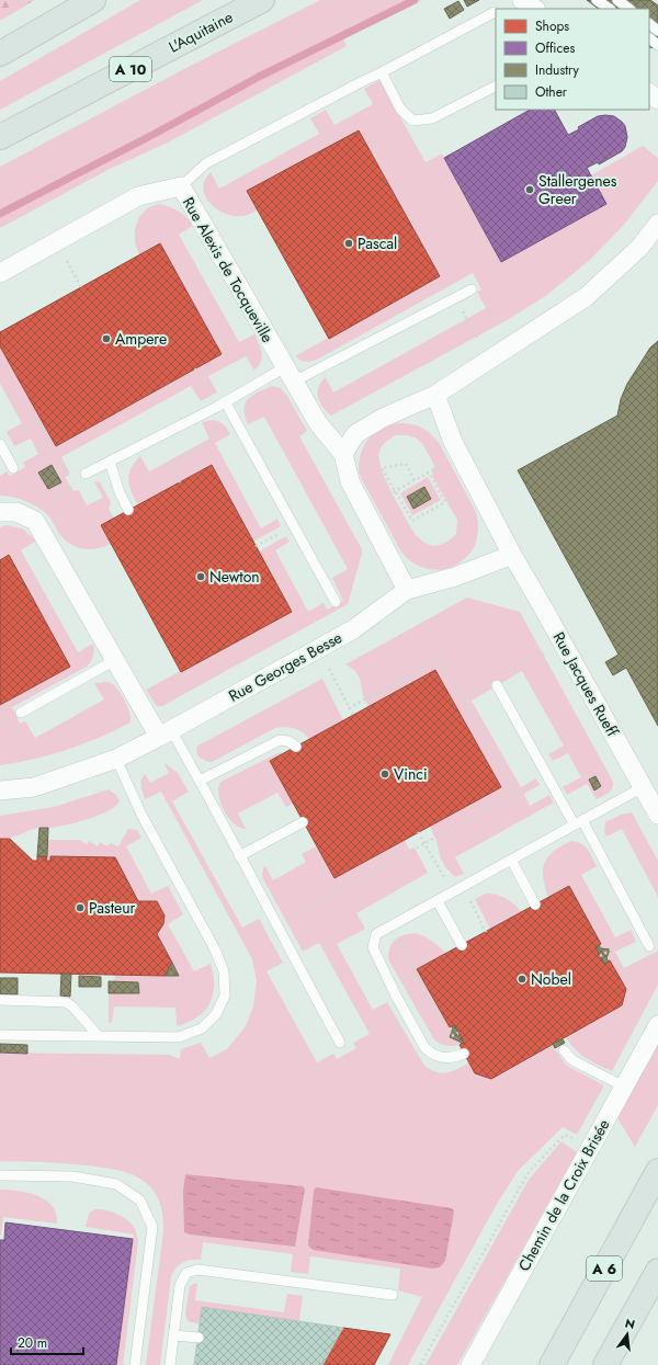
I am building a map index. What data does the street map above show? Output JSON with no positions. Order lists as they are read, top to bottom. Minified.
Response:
{"streets":{"highway":["L'Aquitaine","A 10","A 6"],"street":["Rue Alexis de Tocqueville","Rue Georges Besse","Rue Jacques Rueff","Chemin de la Croix Brisée"]},"crossings":[["Rue Alexis de Tocqueville","Rue Georges Besse"]],"places":["Stallergenes Greer","Pascal","Ampere","Newton","Vinci","Pasteur","Nobel"],"legend":["Shops","Offices","Industry","Other"],"scale_bar":"20 m","north":"top"}
